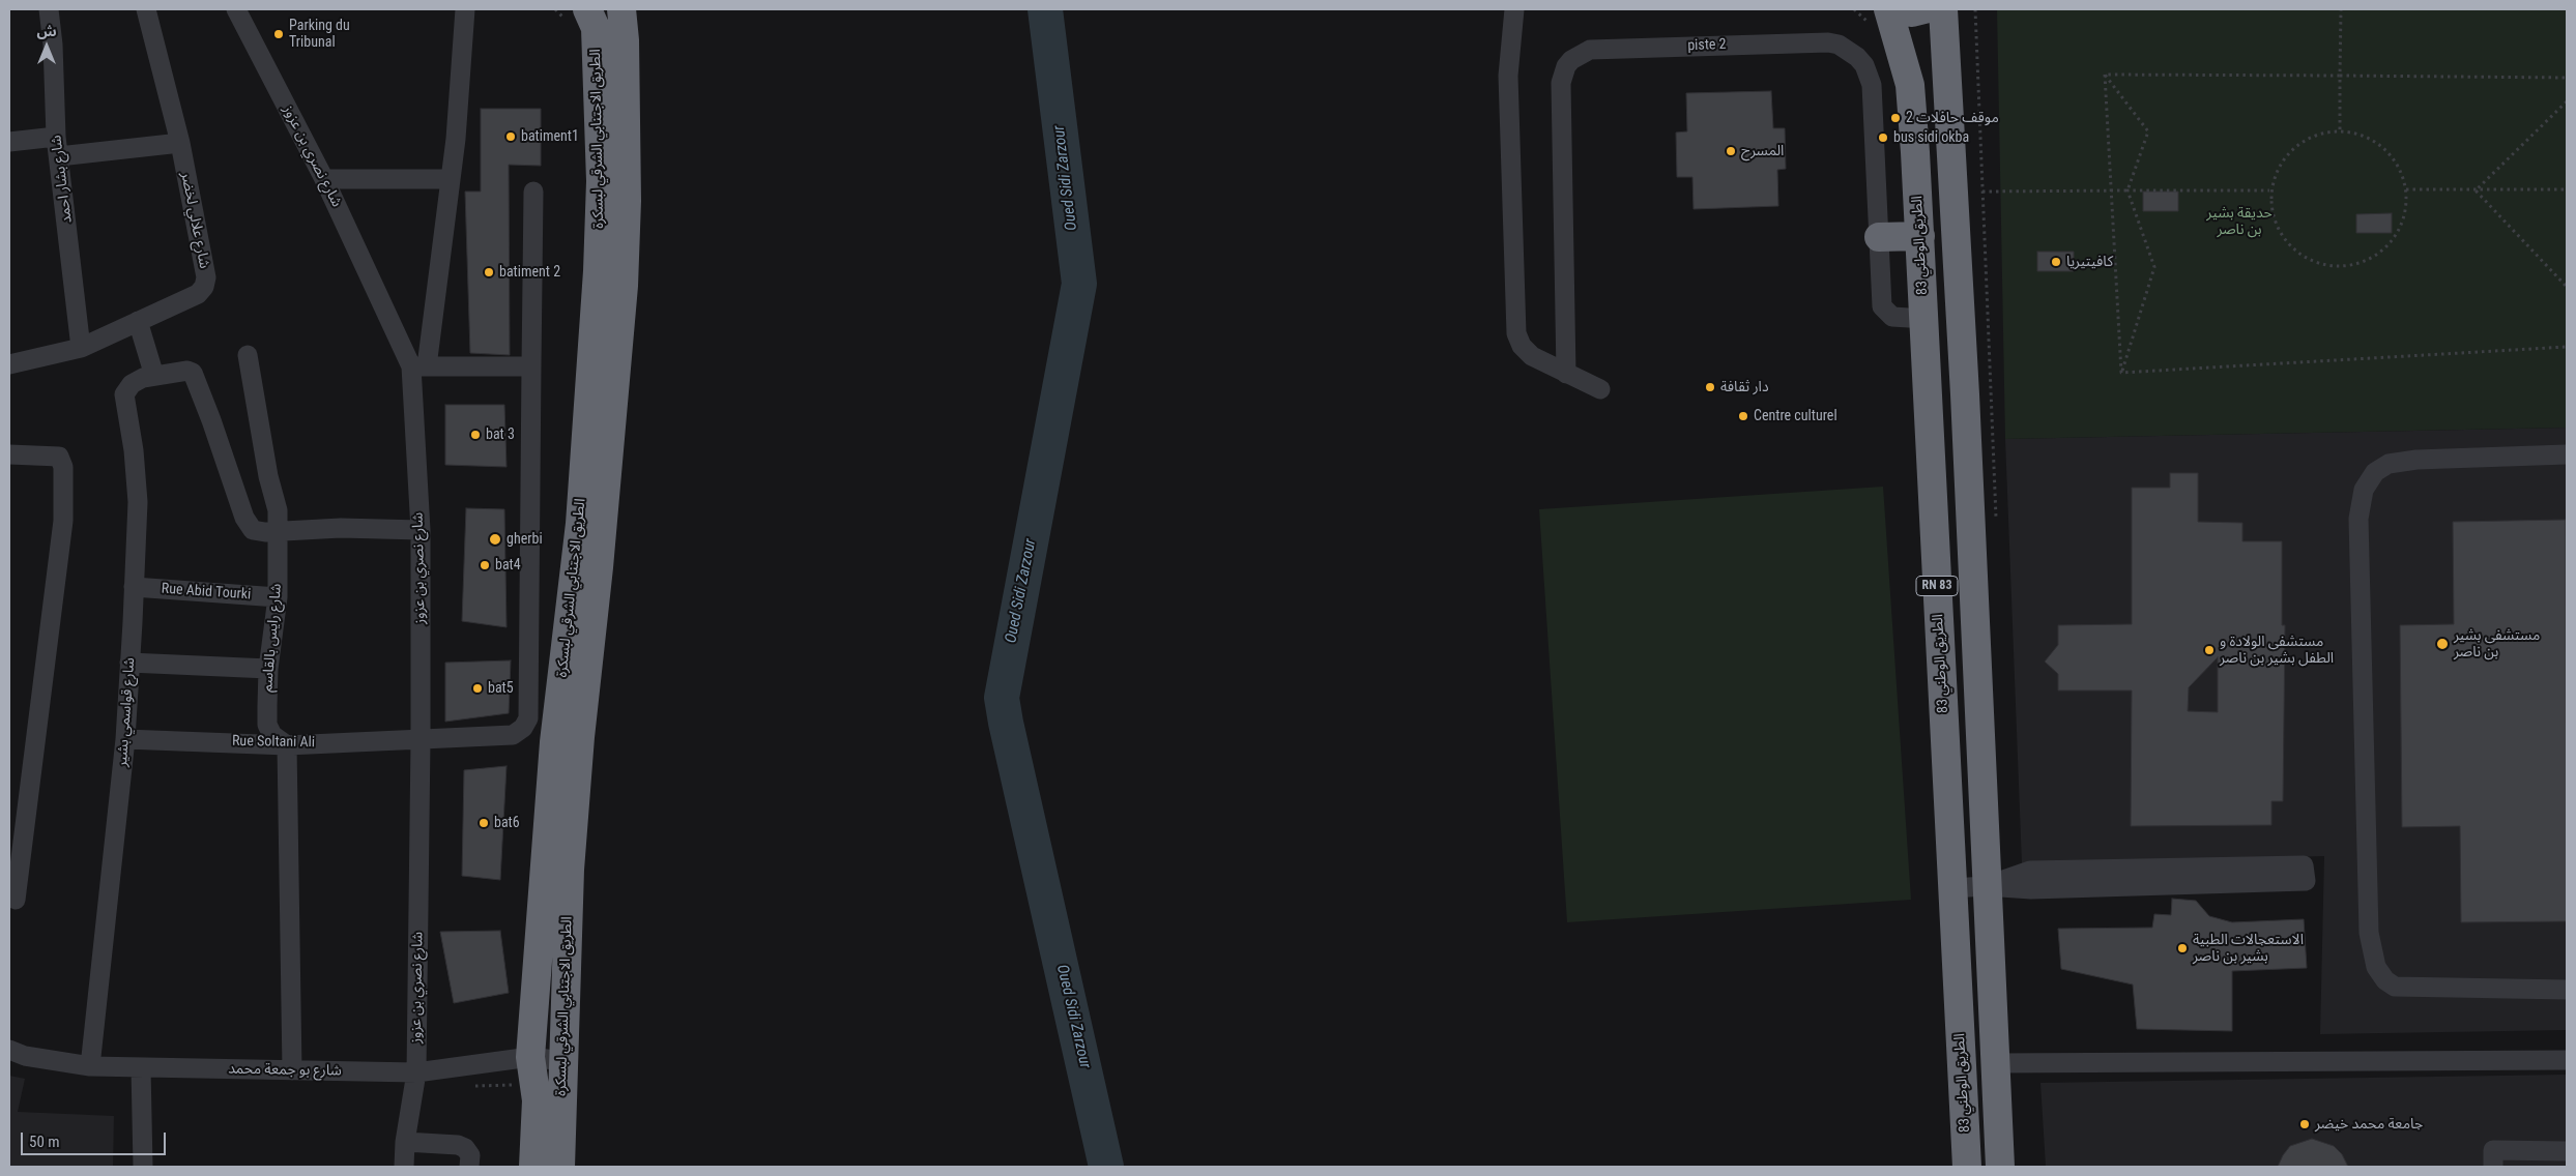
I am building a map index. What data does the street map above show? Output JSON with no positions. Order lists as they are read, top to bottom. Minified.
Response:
{"streets":{"highway":["الطريق الاجتنابي الشرقي لبسكرة","الطريق الوطني 83","RN 83"],"street":["piste 2","شارع نصري بن عزوز","شارع بشار احمد","شارع علالي لخضر","Rue Abid Tourki","شارع رايس بالقاسم","شارع قواسمي بشير","Rue Soltani Ali","شارع بو جمعة محمد"]},"crossings":[["piste 2","الطريق الوطني 83"],["الطريق الاجتنابي الشرقي لبسكرة","شارع بو جمعة محمد"],["شارع نصري بن عزوز","شارع قواسمي بشير"],["شارع نصري بن عزوز","Rue Soltani Ali"],["شارع نصري بن عزوز","شارع بو جمعة محمد"],["شارع بشار احمد","شارع علالي لخضر"],["Rue Abid Tourki","شارع رايس بالقاسم"],["Rue Abid Tourki","شارع قواسمي بشير"],["شارع رايس بالقاسم","شارع قواسمي بشير"],["شارع رايس بالقاسم","Rue Soltani Ali"],["شارع قواسمي بشير","Rue Soltani Ali"],["شارع قواسمي بشير","شارع بو جمعة محمد"]],"water":["Oued Sidi Zarzour"],"parks":["حديقة بشير بن ناصر"],"places":["Parking du Tribunal","موقف حافلات 2","batiment1","bus sidi okba","المسرح","كافيتيريا","batiment 2","دار ثقافة","Centre culturel","bat 3","gherbi","bat4","مستشفى بشير بن ناصر","مستشفى الولادة و الطفل بشير بن ناصر","bat5","bat6","الاستعجالات الطبية بشير بن ناصر","جامعة محمد خيضر"],"scale_bar":"50 m","north":"top"}
